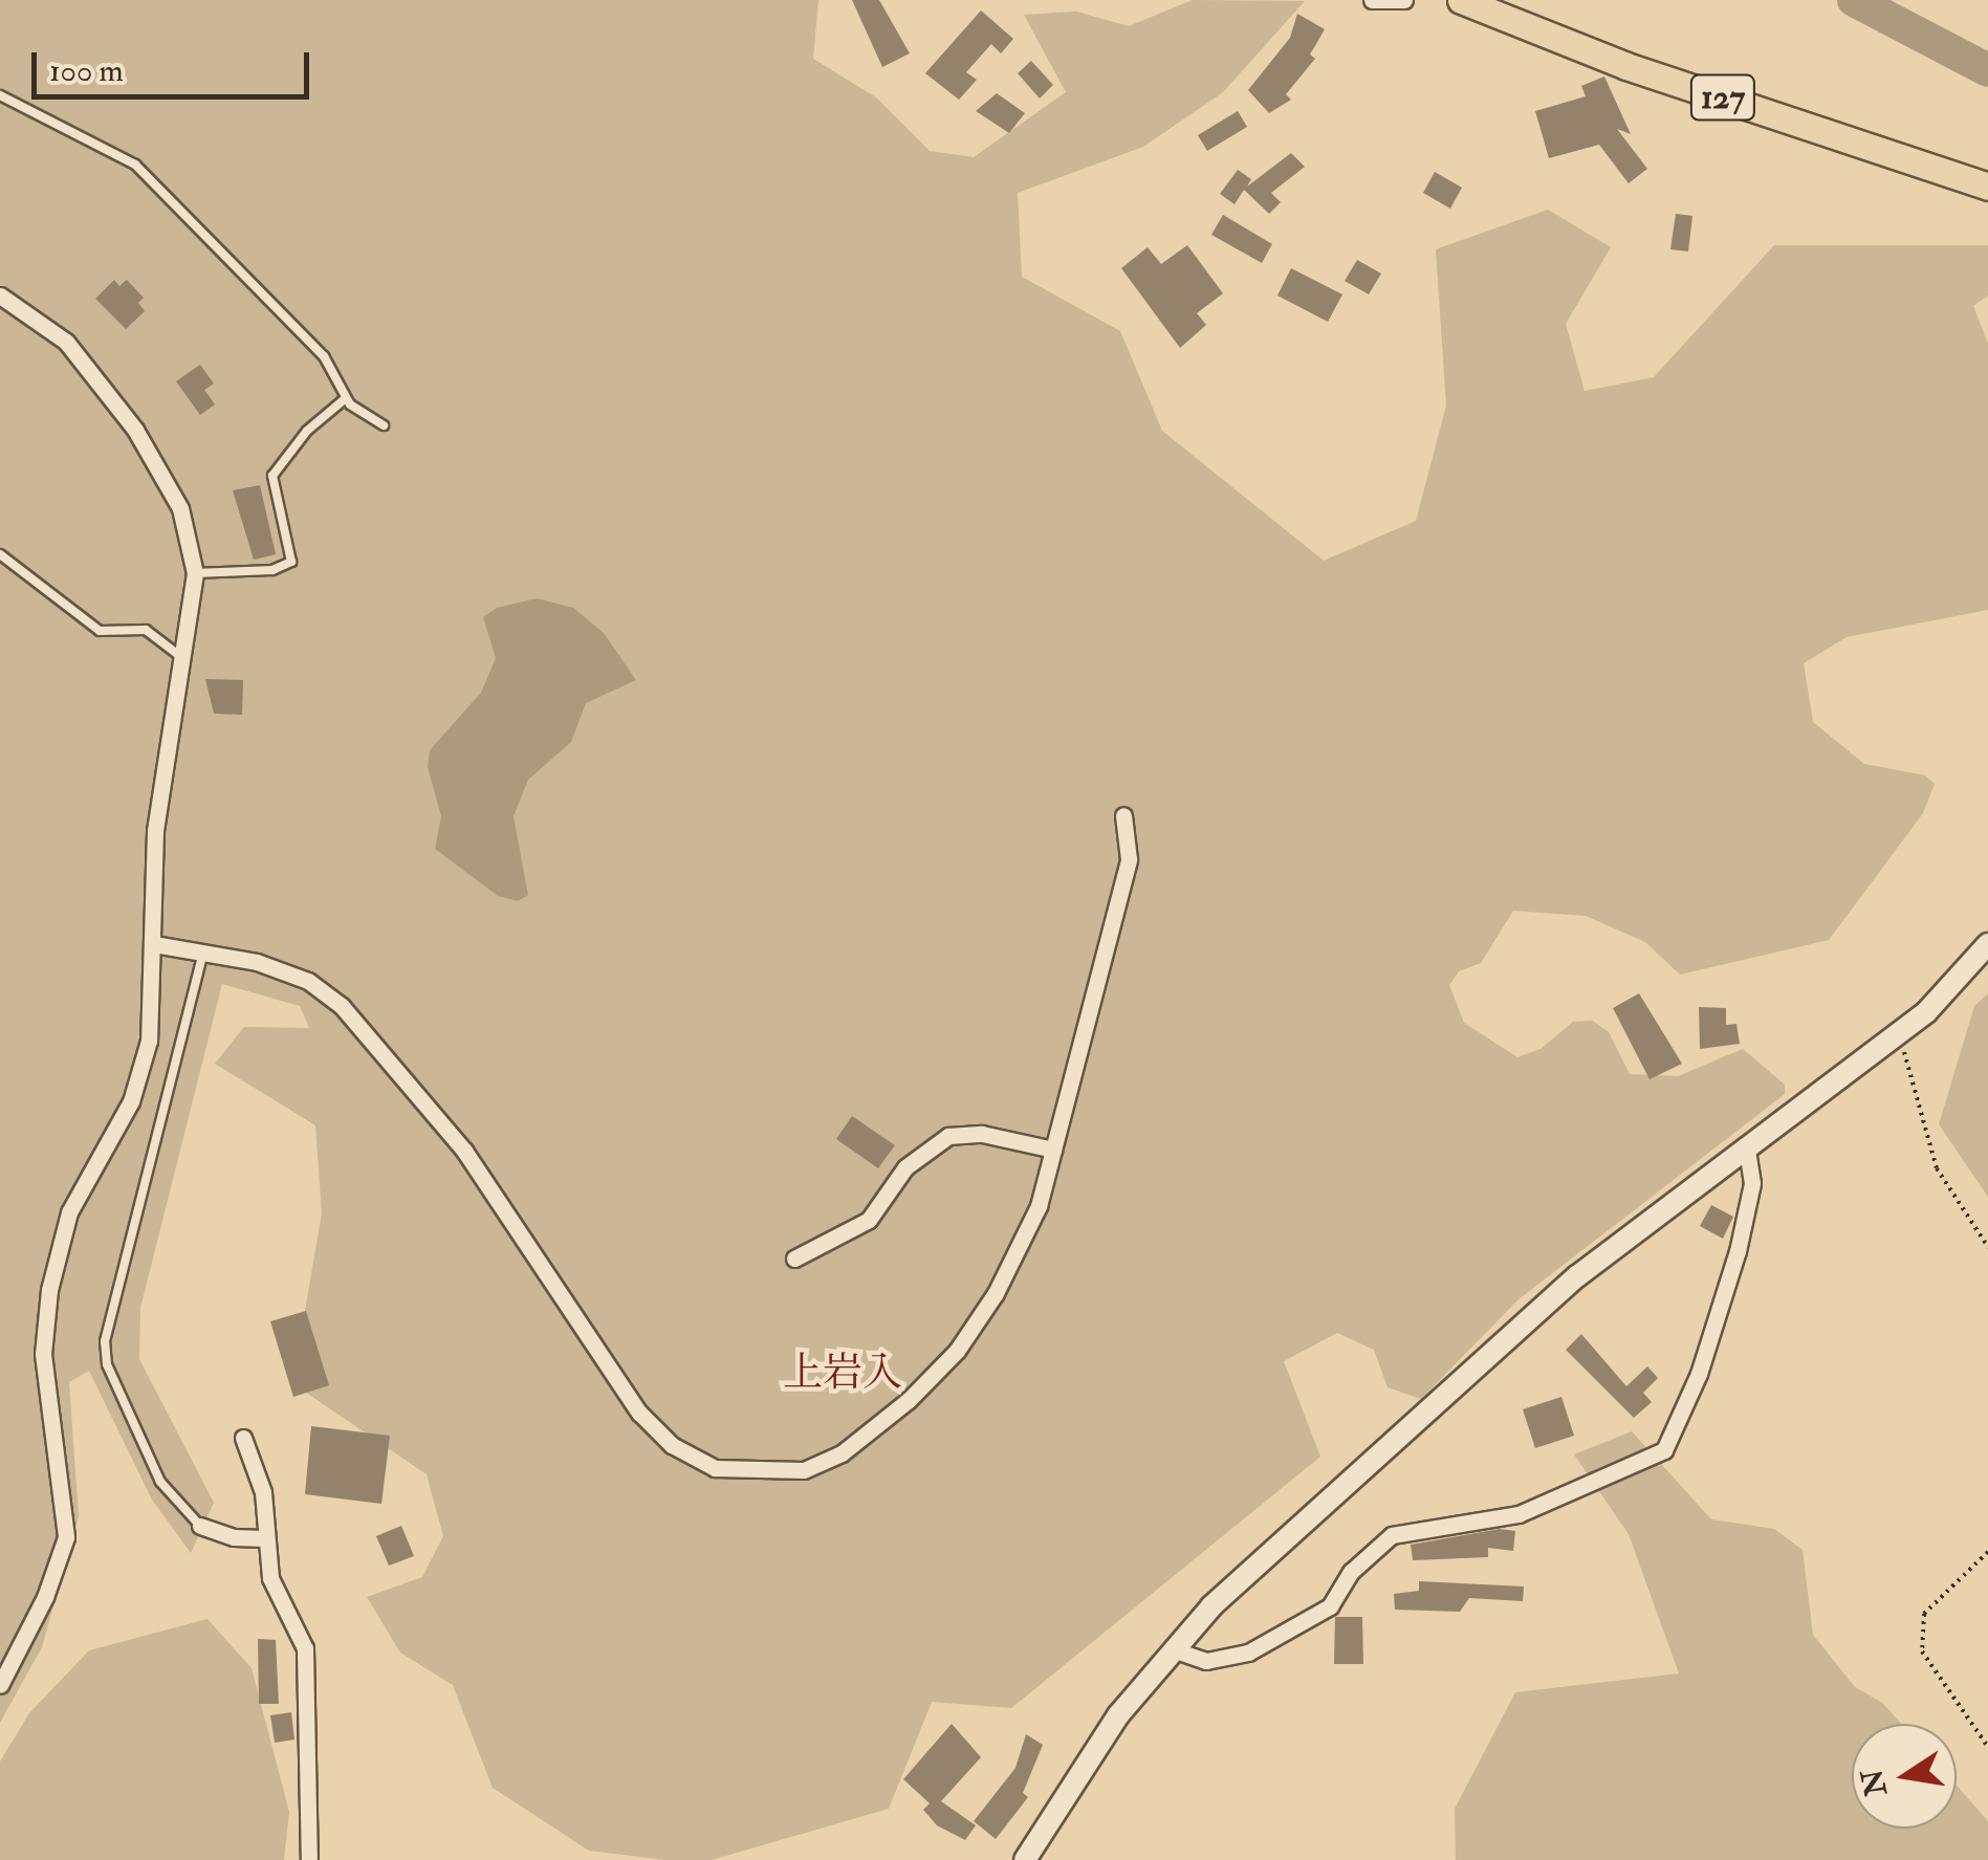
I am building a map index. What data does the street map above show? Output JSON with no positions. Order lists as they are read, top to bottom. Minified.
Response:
{"streets":{"highway":["127"]},"districts":["上岩入"],"scale_bar":"100 m","north":"left"}
